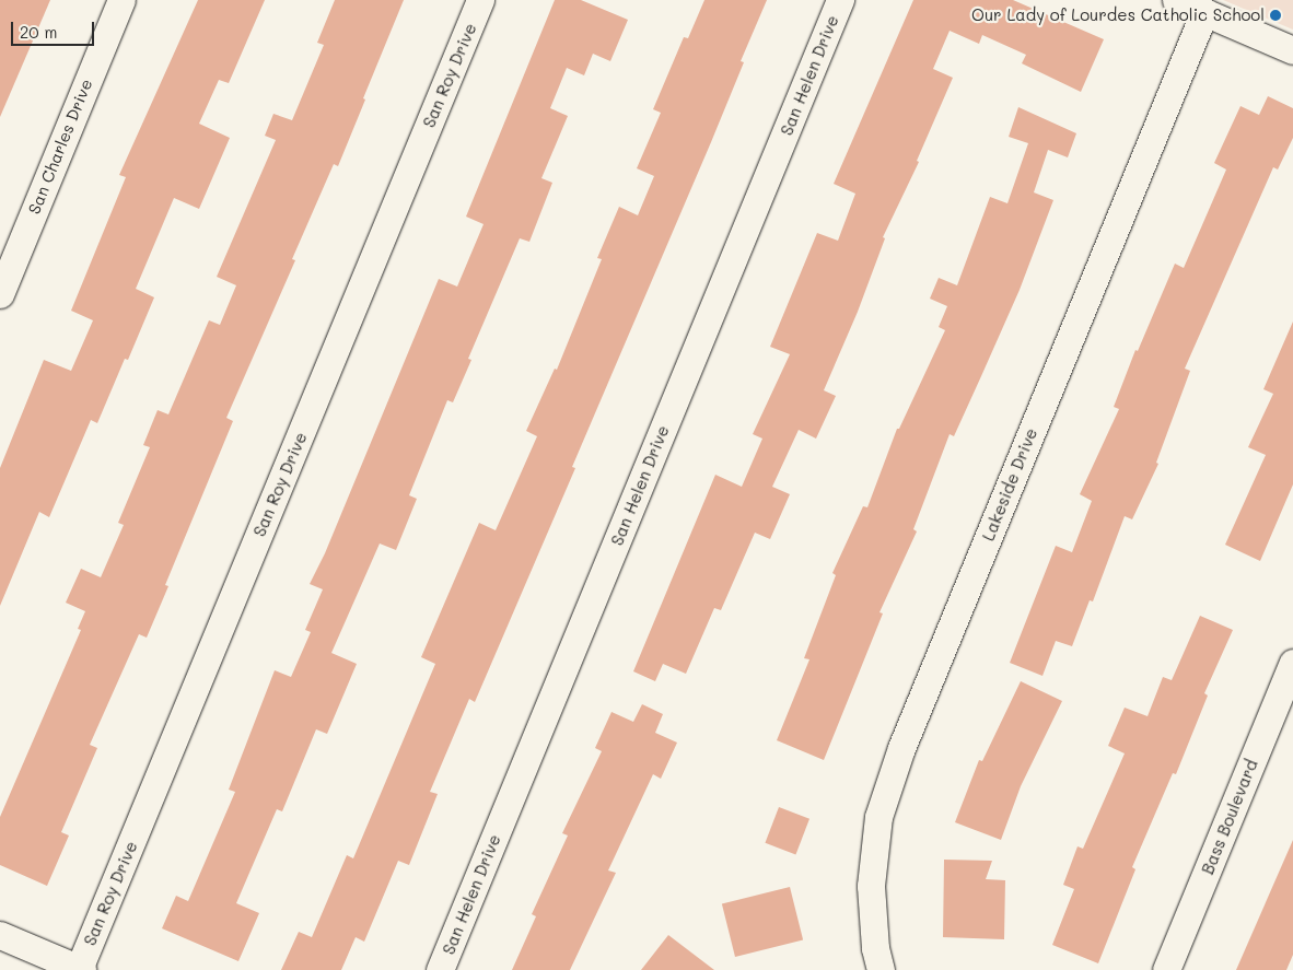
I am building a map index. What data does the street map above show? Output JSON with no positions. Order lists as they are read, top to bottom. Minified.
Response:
{"streets":{"street":["San Roy Drive","San Helen Drive","San Charles Drive","Lakeside Drive","Bass Boulevard"]},"places":["Our Lady of Lourdes Catholic School"],"scale_bar":"20 m"}
